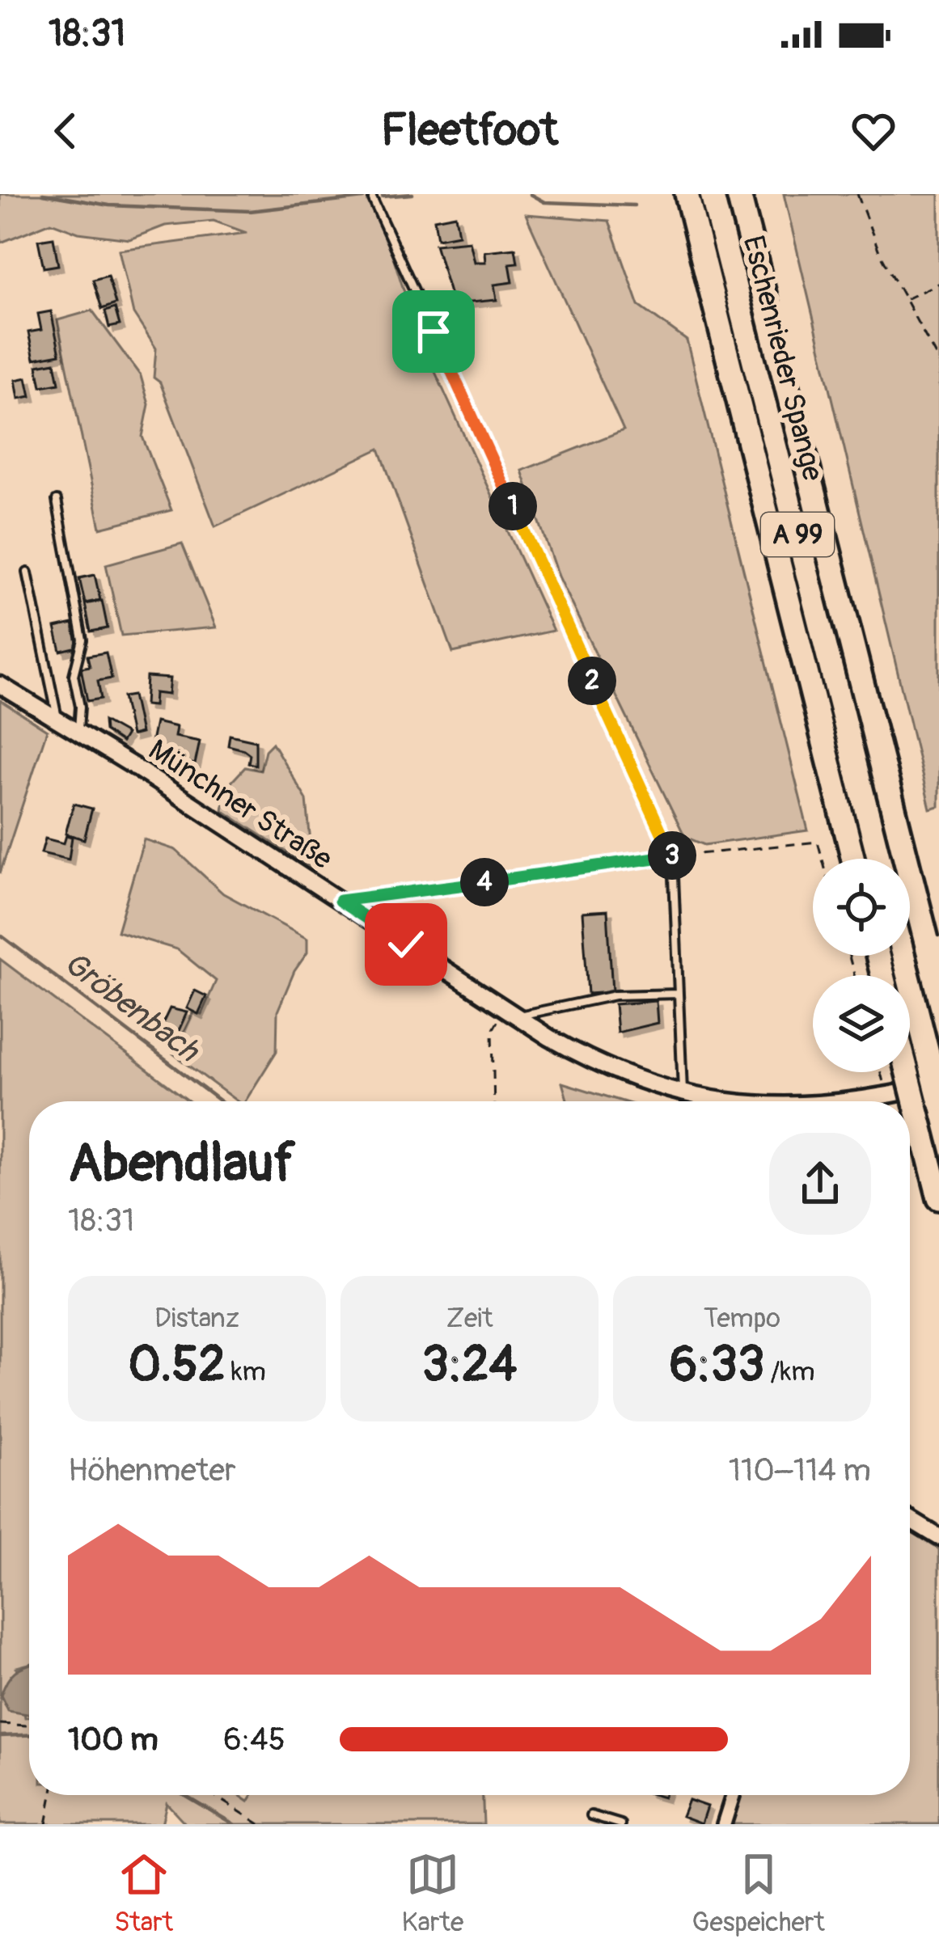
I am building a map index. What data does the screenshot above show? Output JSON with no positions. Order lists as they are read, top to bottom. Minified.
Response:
{"streets":{"highway":["Eschenrieder Spange","A 99"],"street":["Münchner Straße"]},"water":["Gröbenbach"],"page":{"status":"18:31","header":"Fleetfoot","pins":["1","2","3","4"],"heading":["Abendlauf","18:31"],"stats":[["Distanz","0.52 km"],["Zeit","3:24"],["Tempo","6:33 /km"]],"chart":["Höhenmeter","110–114 m"],"list":[{"name":"100 m","note":"6:45"}],"tabs":["Start","Karte","Gespeichert"]}}
